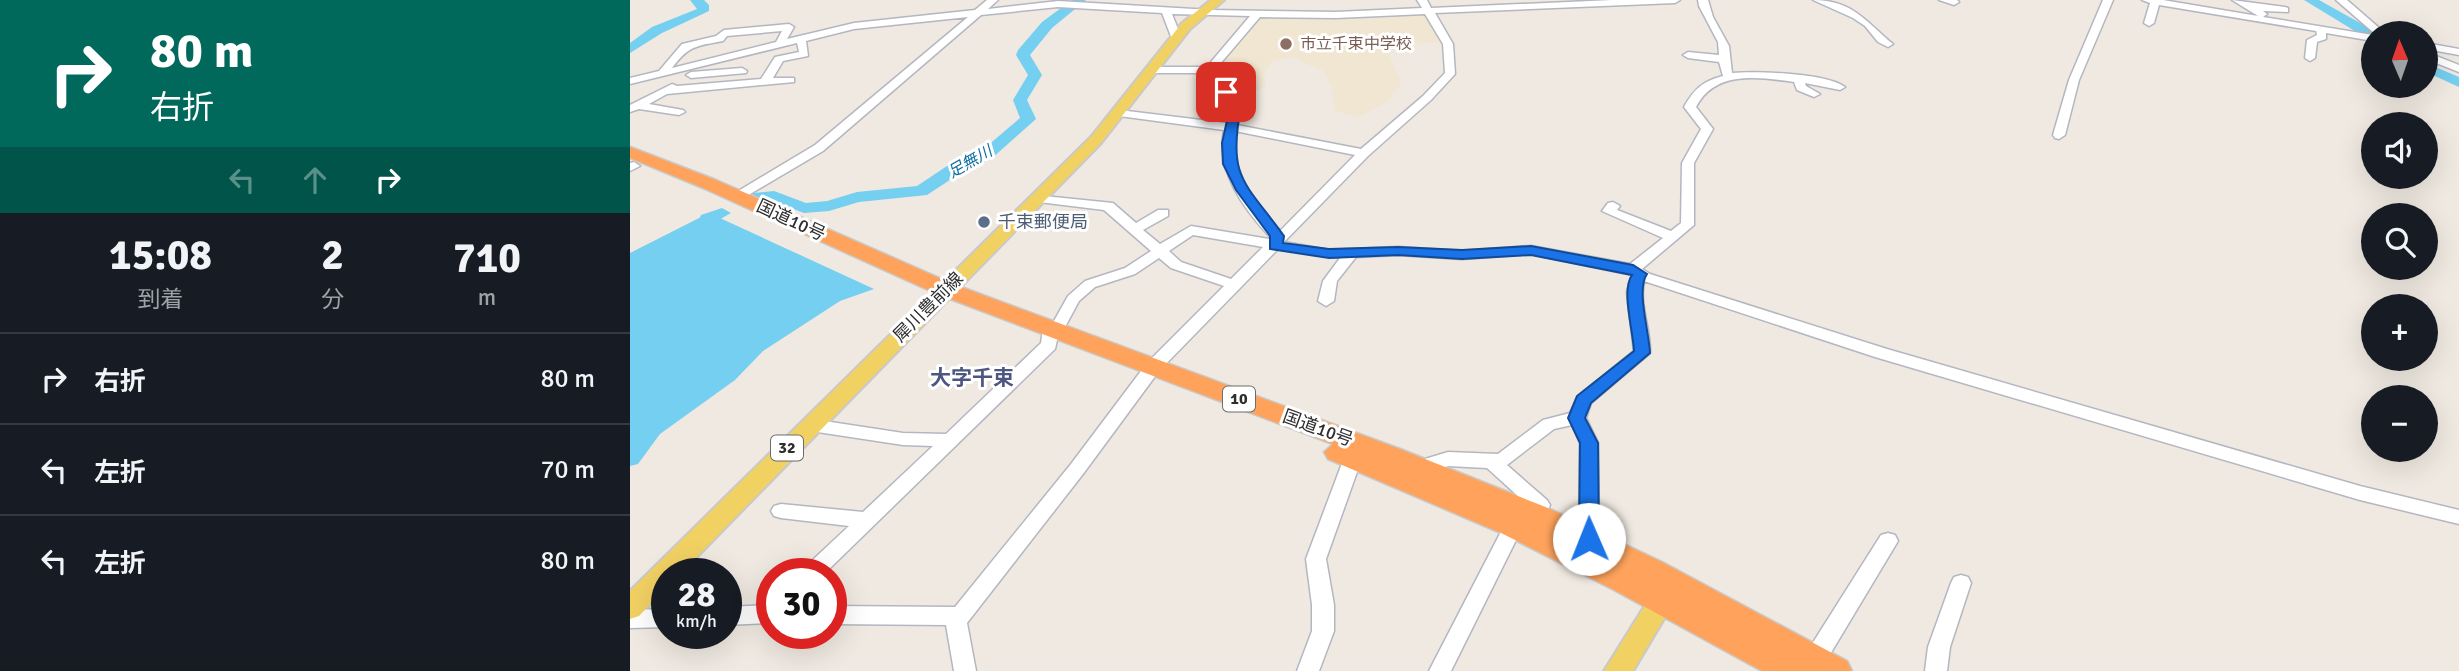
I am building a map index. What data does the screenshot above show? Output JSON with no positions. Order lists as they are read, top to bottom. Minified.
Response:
{"streets":{"highway":["国道10号","10"],"main road":["犀川豊前線","32"]},"crossings":[["国道10号","犀川豊前線"]],"districts":["大字千束"],"water":["足無川"],"places":["市立千束中学校","千束郵便局"],"north":"top","page":{"turn":["80 m","右折"],"map_buttons":["+","−"],"eta":["15:08","到着","2","分","710","m"],"list":[{"name":"右折","value":"80 m"},{"name":"左折","value":"70 m"},{"name":"左折","value":"80 m"}],"speed":"28 km/h","limit":"30"}}
